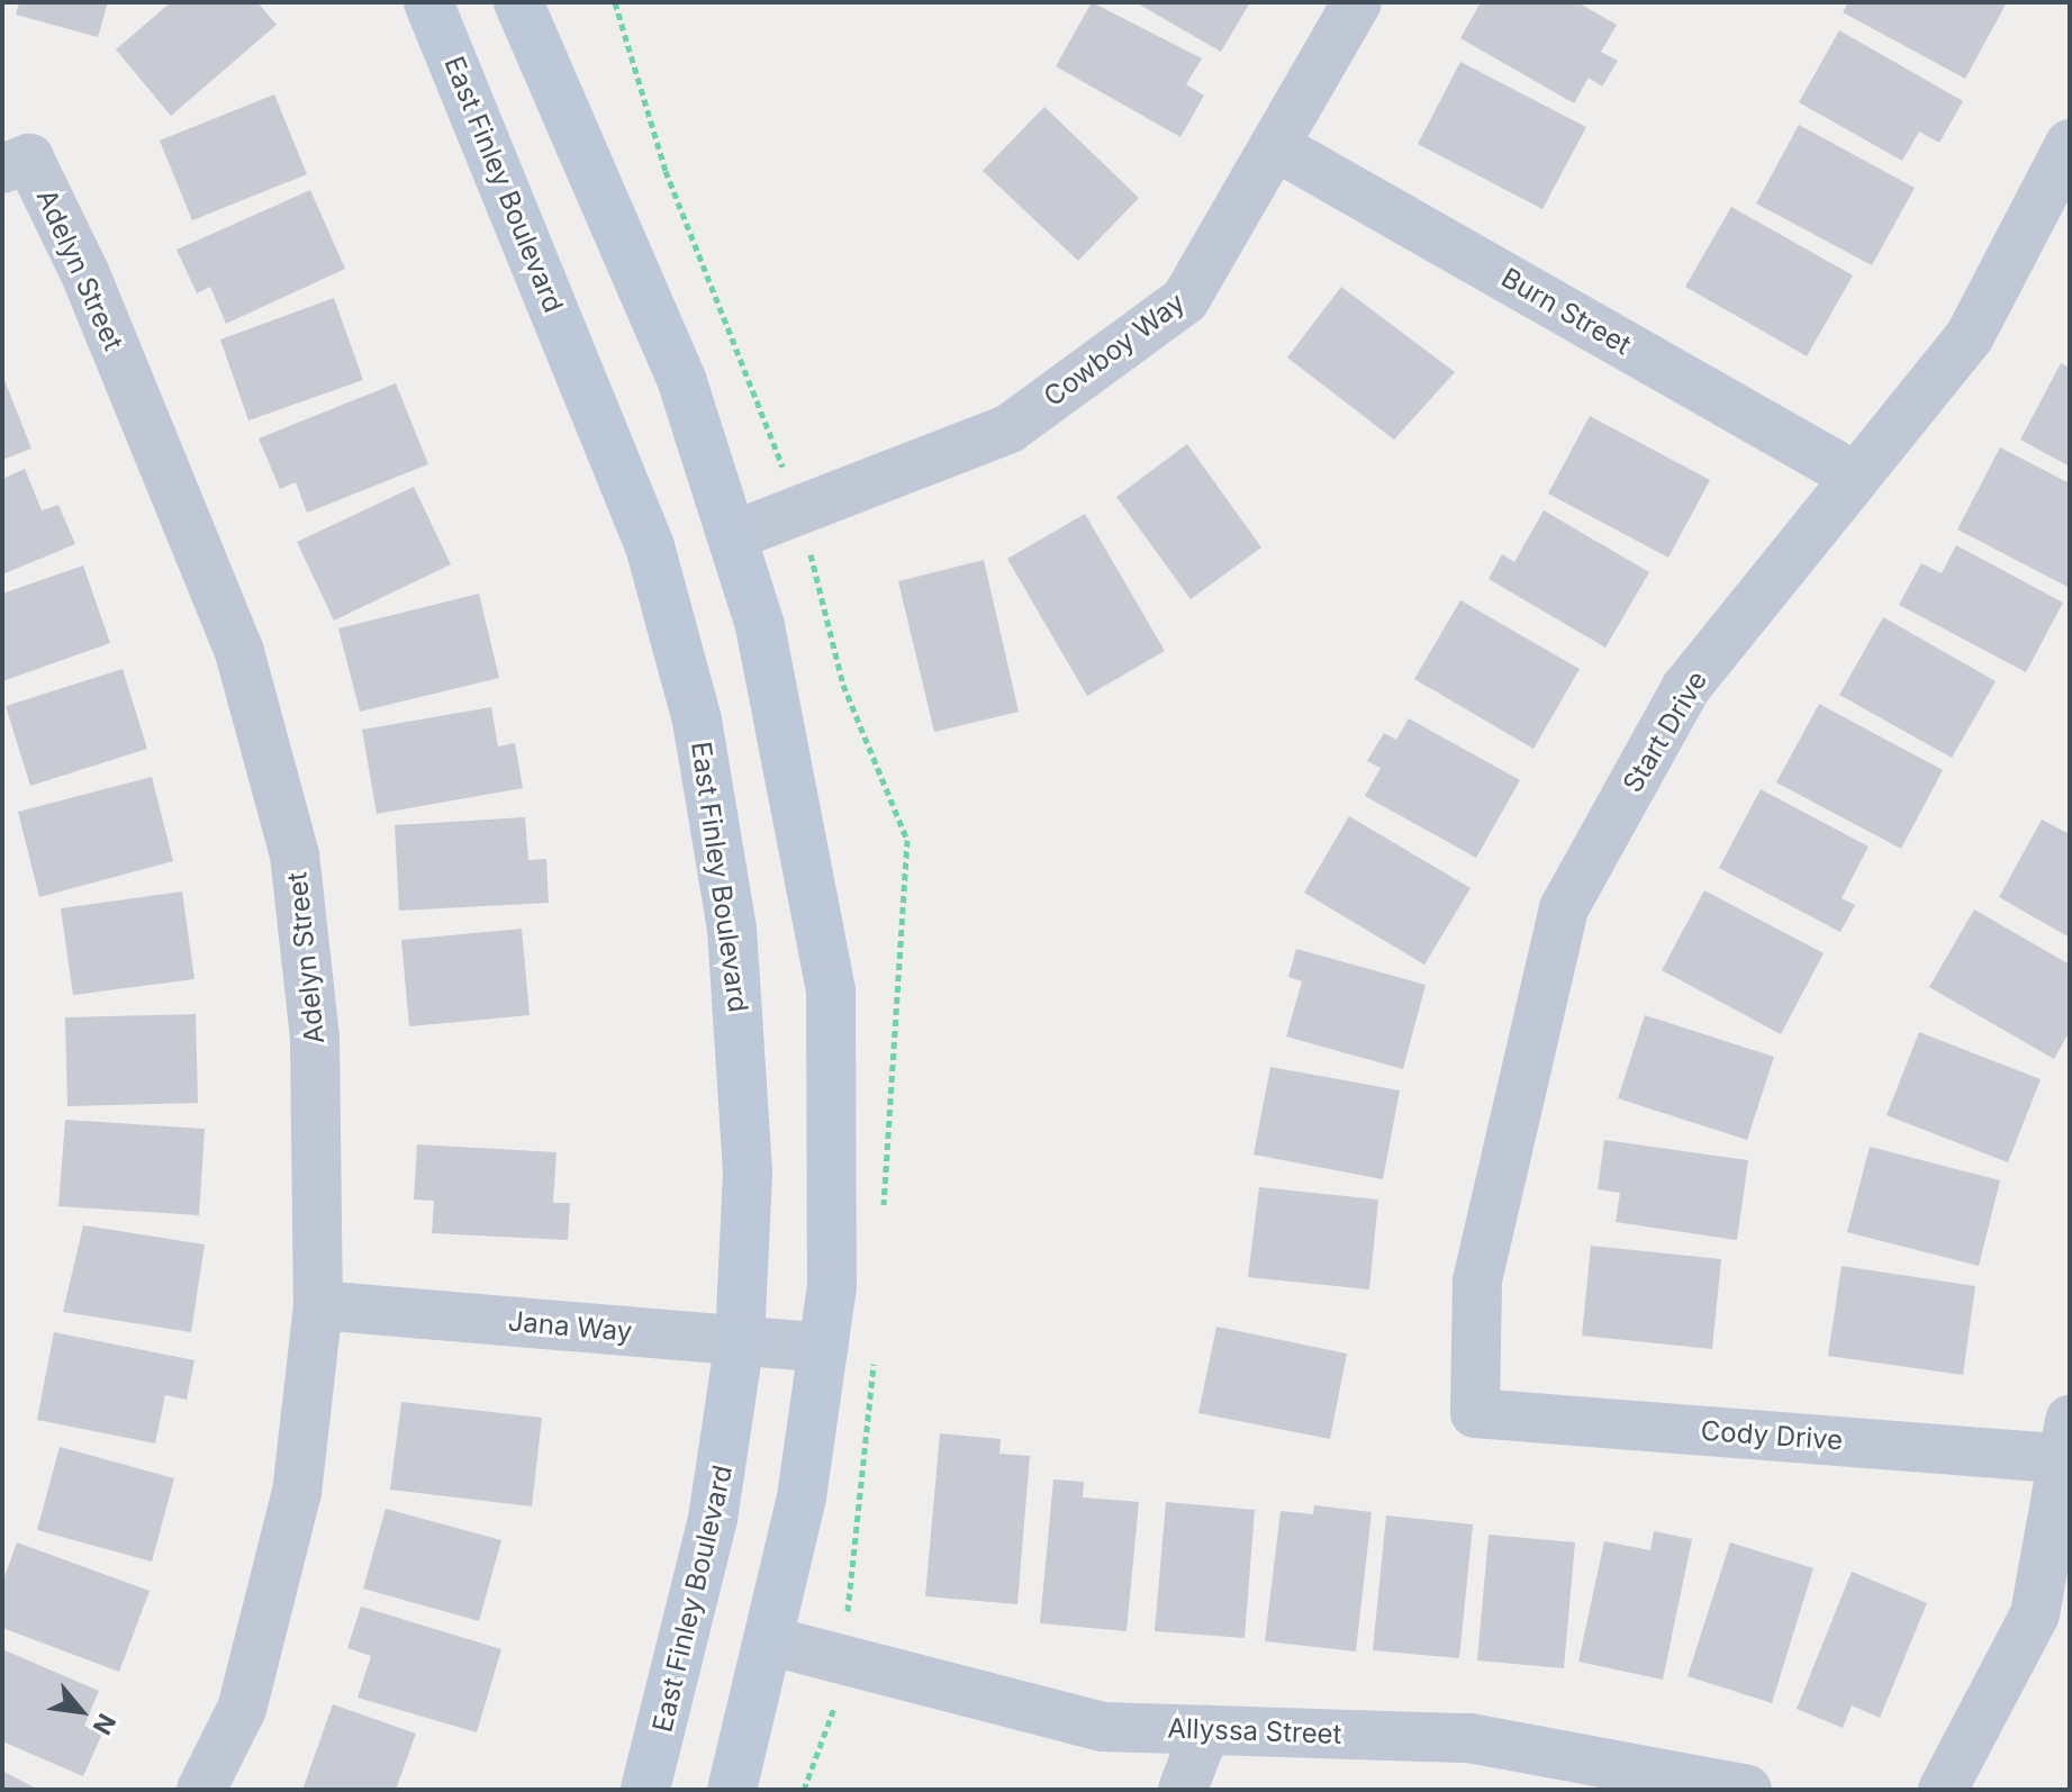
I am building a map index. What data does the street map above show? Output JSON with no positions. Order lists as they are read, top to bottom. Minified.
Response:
{"streets":{"street":["East Finley Boulevard","Adelyn Street","Burn Street","Cowboy Way","Start Drive","Jana Way","Cody Drive","Allyssa Street"]},"crossings":[["East Finley Boulevard","Jana Way"],["Adelyn Street","Jana Way"],["Burn Street","Cowboy Way"],["Burn Street","Start Drive"],["Start Drive","Cody Drive"]],"north":"bottom right"}
